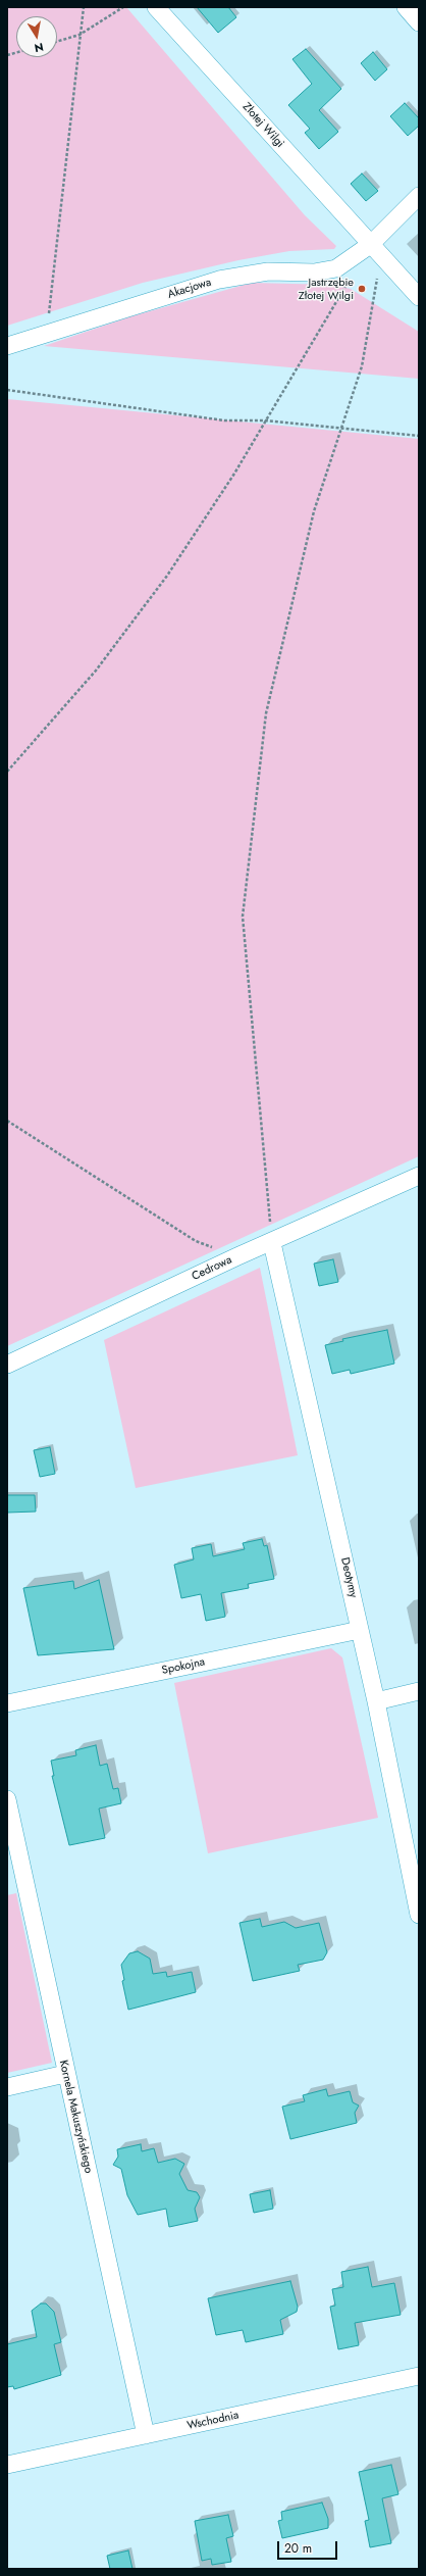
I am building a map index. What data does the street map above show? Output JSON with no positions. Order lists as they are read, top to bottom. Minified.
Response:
{"streets":{"street":["Złotej Wilgi","Akacjowa","Cedrowa","Deotymy","Spokojna","Kornela Makuszyńskiego","Wschodnia"]},"crossings":[["Złotej Wilgi","Akacjowa"],["Cedrowa","Deotymy"],["Deotymy","Spokojna"],["Kornela Makuszyńskiego","Wschodnia"]],"places":["Jastrzębie Złotej Wilgi"],"scale_bar":"20 m","north":"bottom"}
